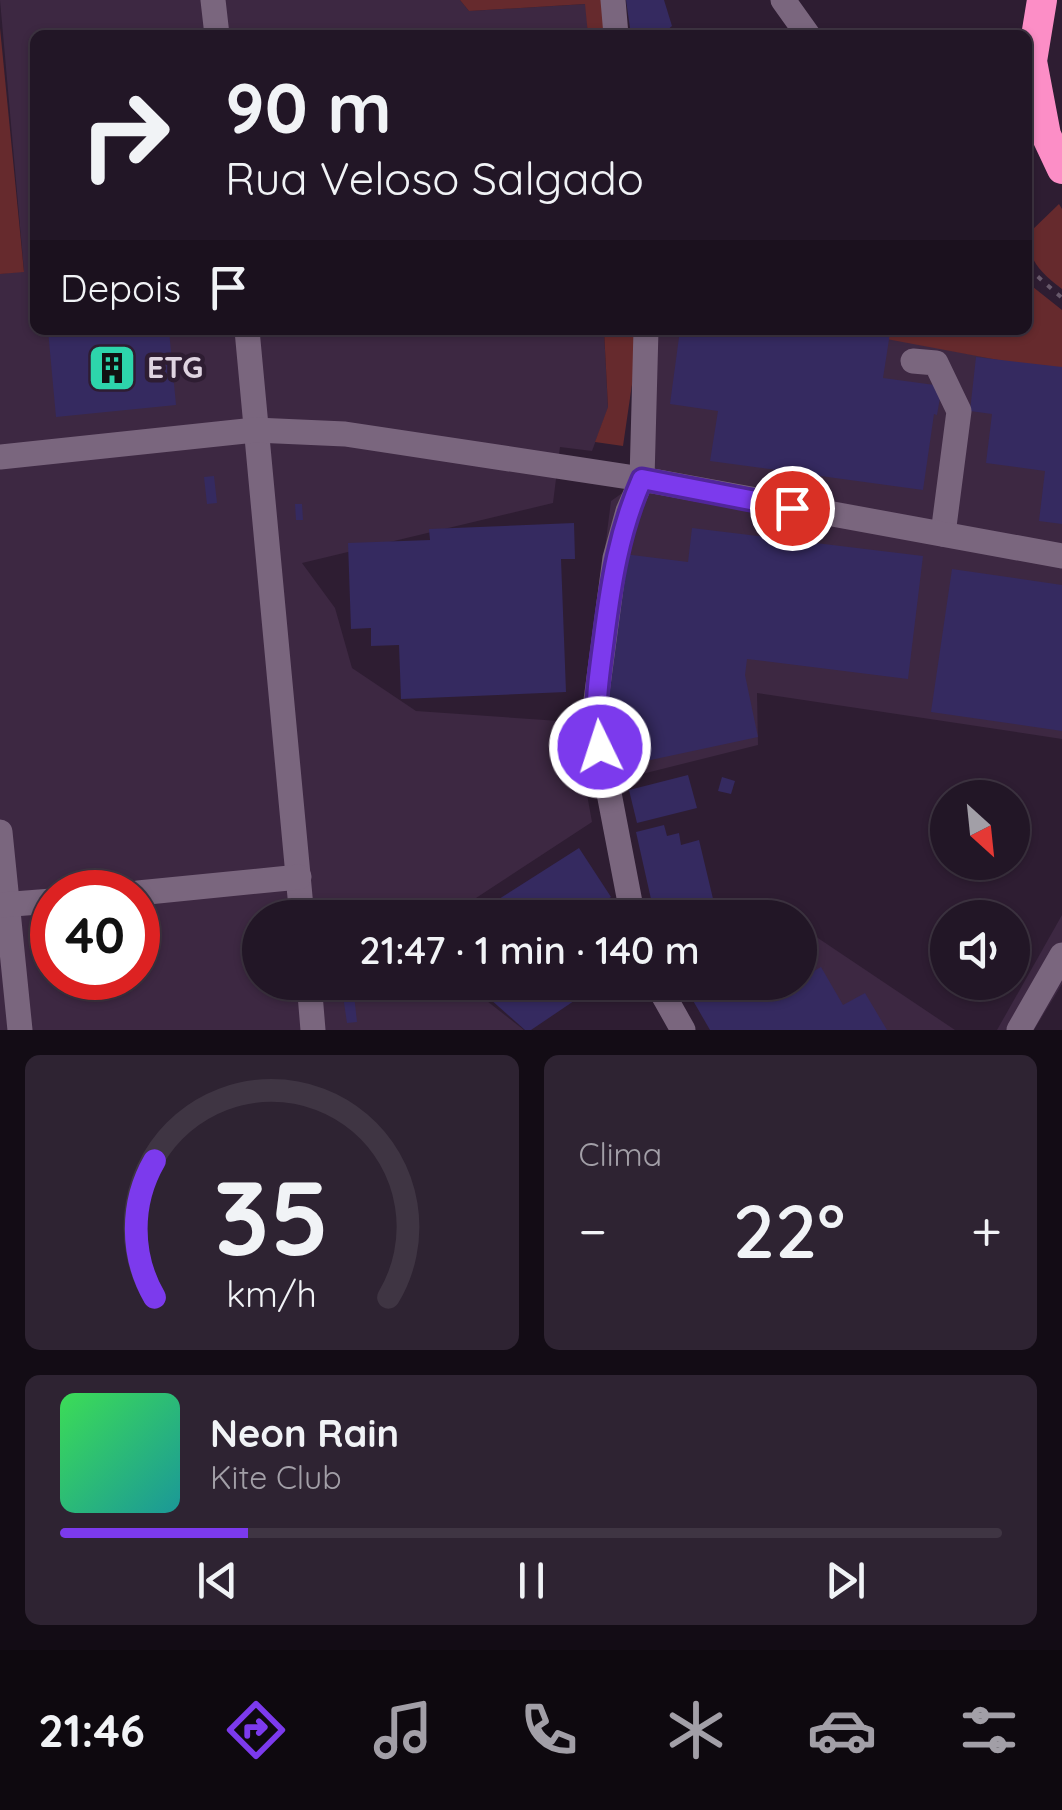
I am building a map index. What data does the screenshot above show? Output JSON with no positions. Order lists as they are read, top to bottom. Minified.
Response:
{"places":{"building":["ETG"]},"north":"bottom right","page":{"turn":["90 m","Rua Veloso Salgado"],"then":"Depois","limit":"40","trip":"21:47 · 1 min · 140 m","tile":"Clima","heat":["−","22°","+"],"song":["Neon Rain","Kite Club"],"tabs":"21:46","gauge":["35","km/h"]}}
